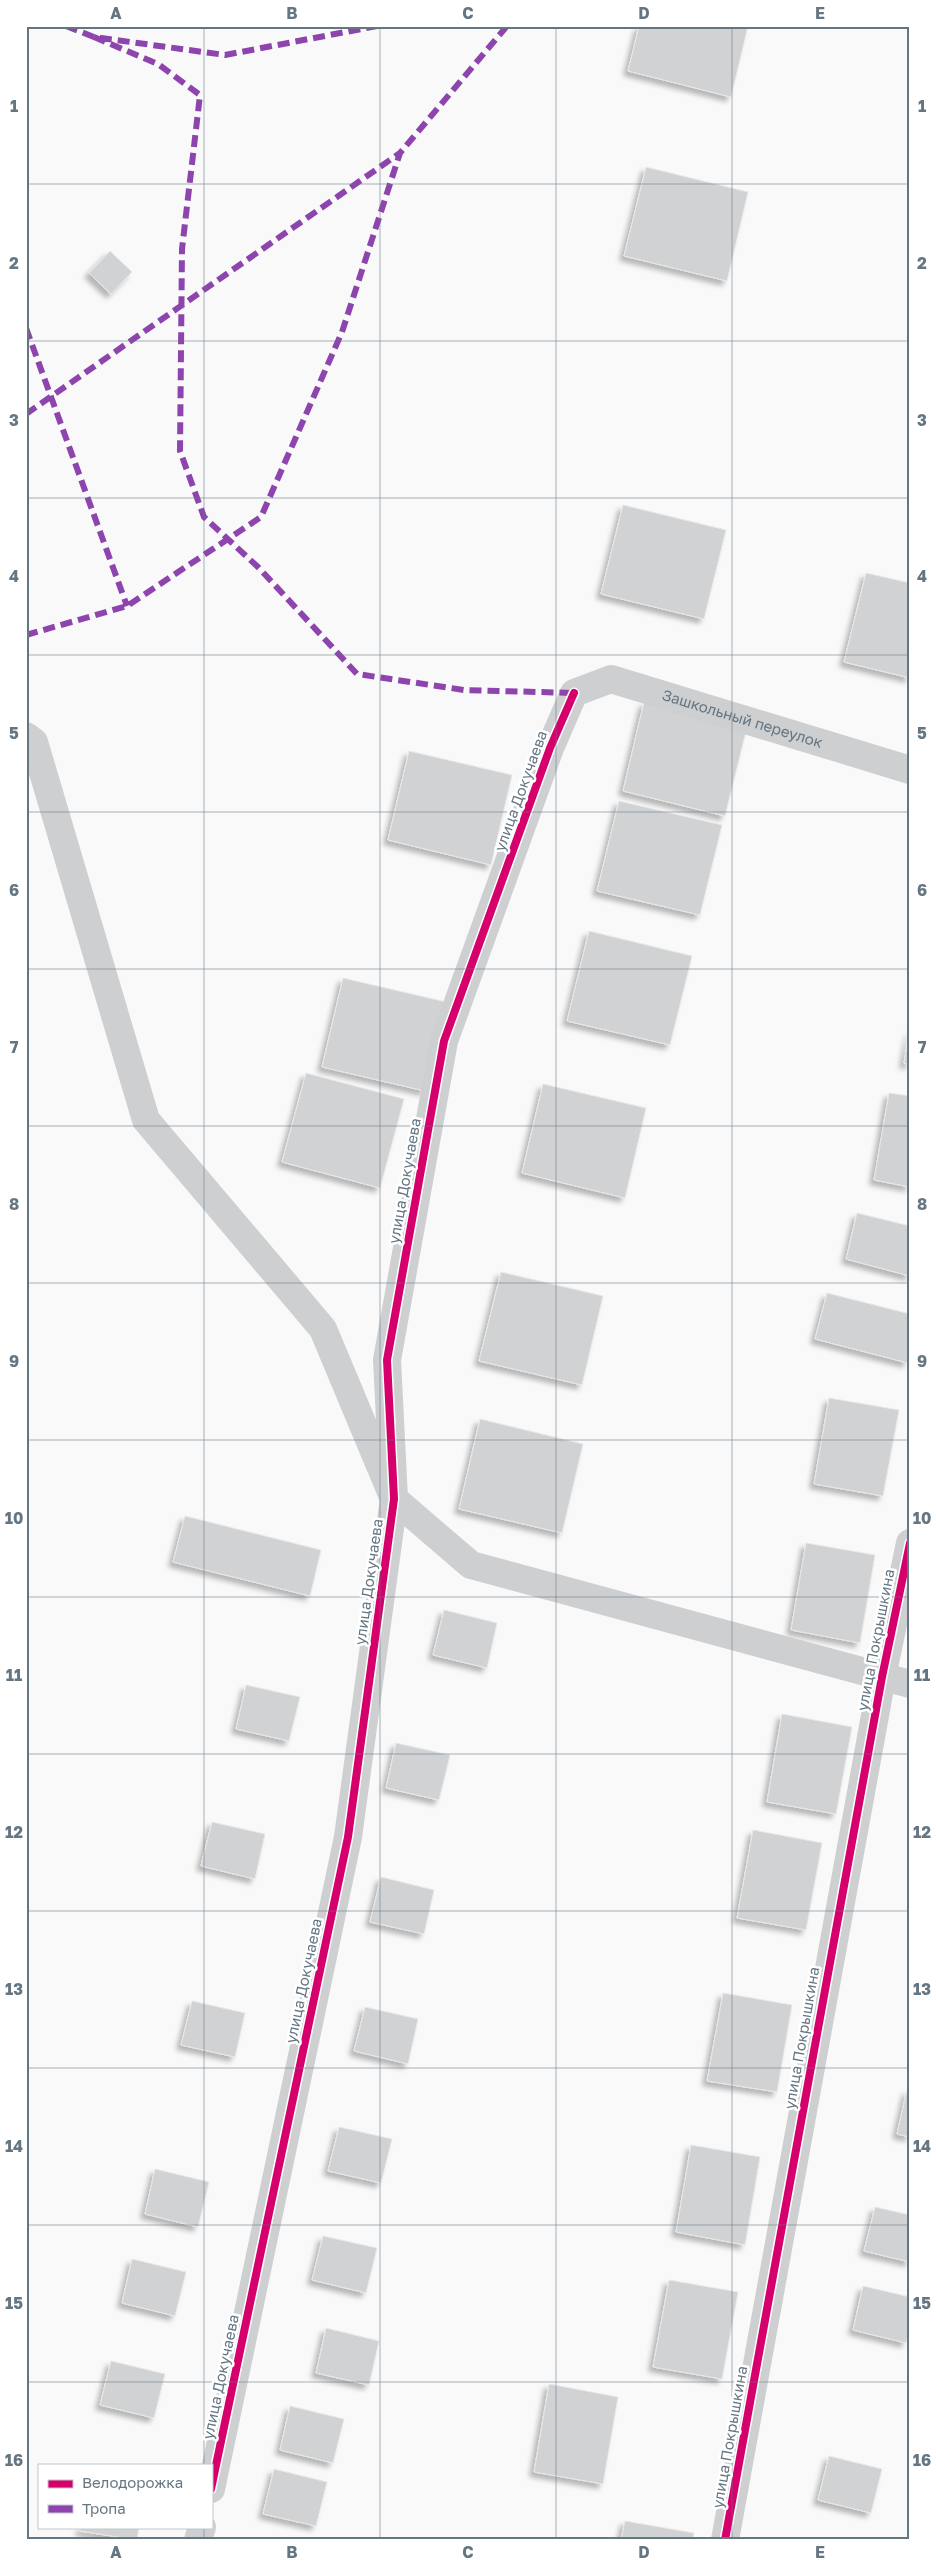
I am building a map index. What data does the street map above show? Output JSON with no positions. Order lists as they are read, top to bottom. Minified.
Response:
{"streets":{"street":["Зашкольный переулок","улица Докучаева","улица Покрышкина"]},"crossings":[["Зашкольный переулок","улица Докучаева"]],"legend":["Велодорожка","Тропа"],"grid":{"columns":["A","B","C","D","E"],"rows":["1","2","3","4","5","6","7","8","9","10","11","12","13","14","15","16"]}}
